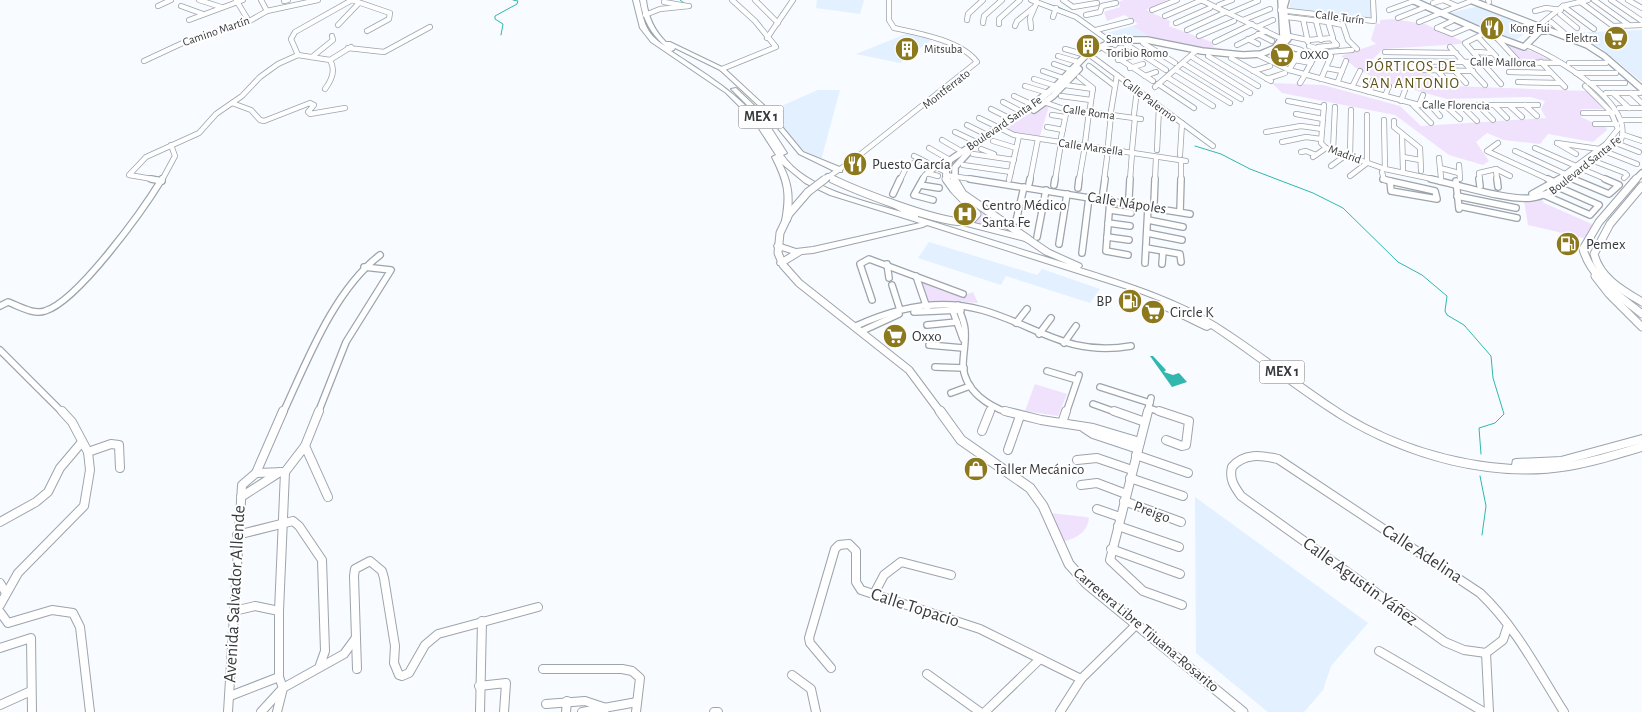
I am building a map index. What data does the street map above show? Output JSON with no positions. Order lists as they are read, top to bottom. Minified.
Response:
{"streets":{"highway":["MEX 1"],"main road":["Boulevard Santa Fe","Carretera Libre Tijuana-Rosarito"],"street":["Calle Turín","Camino Martín","Calle Mallorca","Montferrato","Calle Palermo","Calle Florencia","Calle Roma","Calle Marsella","Madrid","Calle Nápoles","Preigo","Calle Adelina","Calle Agustin Yáñez","Avenida Salvador Allende","Calle Topacio"]},"crossings":[["Calle Mallorca","Boulevard Santa Fe"],["Calle Palermo","Boulevard Santa Fe"],["Calle Florencia","Boulevard Santa Fe"],["Calle Roma","Boulevard Santa Fe"],["Boulevard Santa Fe","Calle Marsella"],["Boulevard Santa Fe","Madrid"],["Boulevard Santa Fe","Calle Nápoles"],["Calle Adelina","Calle Agustin Yáñez"]],"districts":["PÓRTICOS DE SAN ANTONIO"],"places":{"restaurant":["Kong Fui","Puesto García"],"supermarket":["Elektra","OXXO","Circle K","Oxxo"],"building":["Santo Toribio Romo","Mitsuba"],"hospital":["Centro Médico Santa Fe"],"fuel station":["Pemex","BP"],"shop":["Taller Mecánico"]}}
